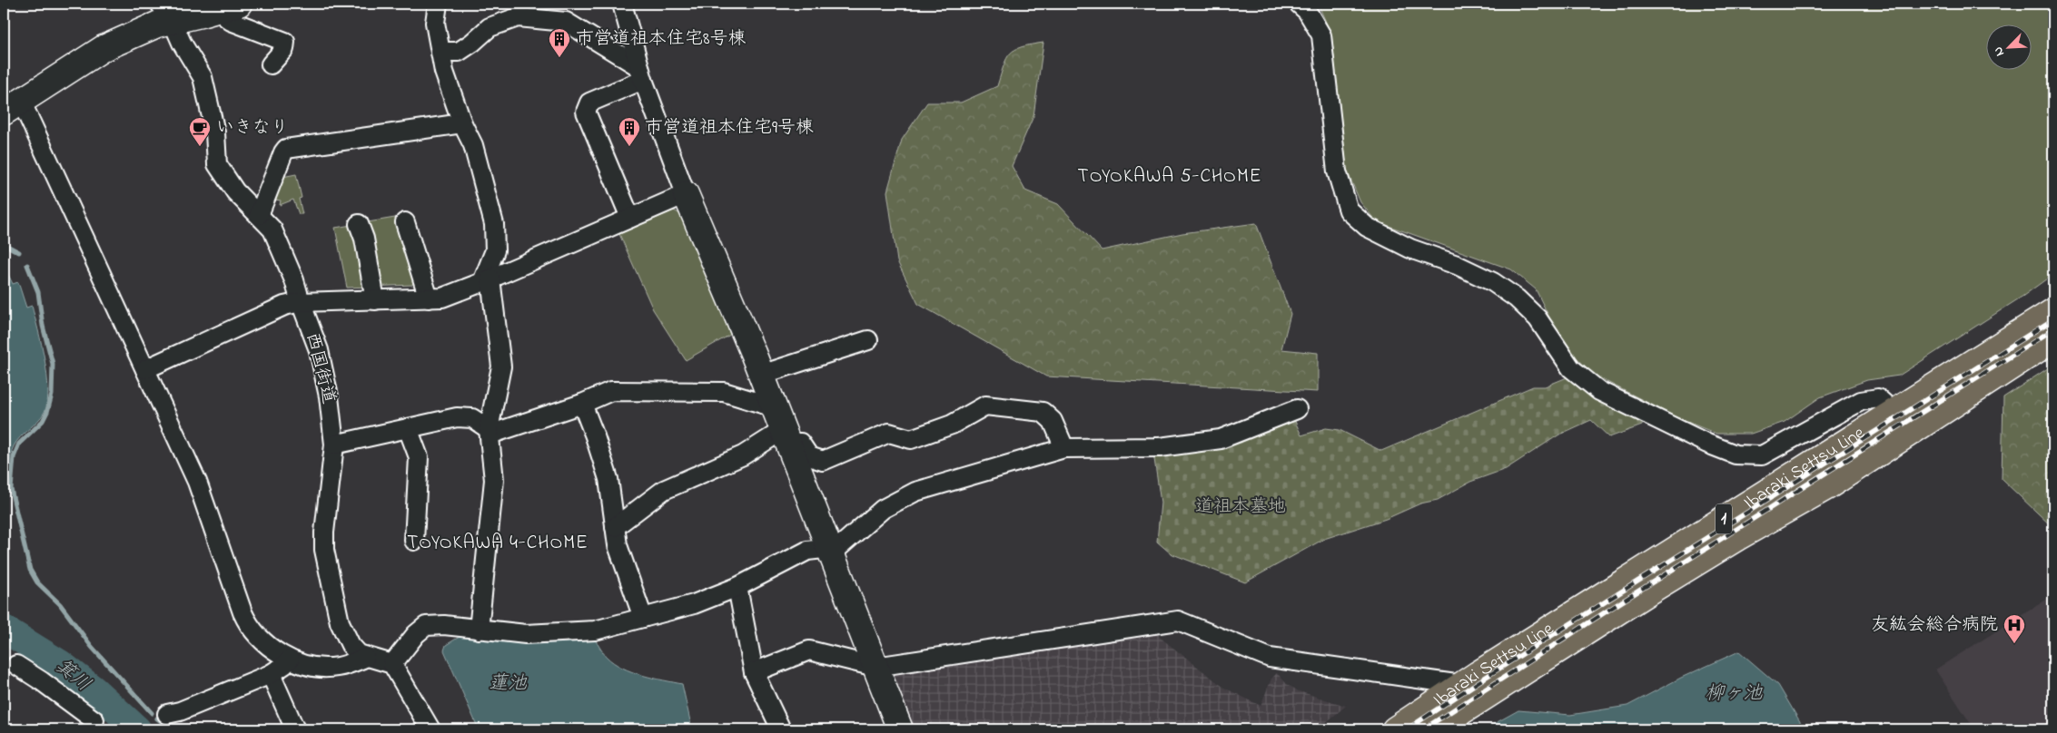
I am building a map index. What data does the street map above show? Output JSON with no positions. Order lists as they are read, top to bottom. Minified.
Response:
{"streets":{"main road":["Ibaraki Settsu Line","1"],"street":["西国街道"]},"districts":["TOYOKAWA 5-CHOME","TOYOKAWA 4-CHOME"],"water":["箕川","蓮池","柳ヶ池"],"parks":["道祖本墓地"],"places":{"building":["市営道祖本住宅8号棟","市営道祖本住宅9号棟"],"cafe":["いきなり"],"hospital":["友紘会総合病院"]},"north":"bottom left"}
